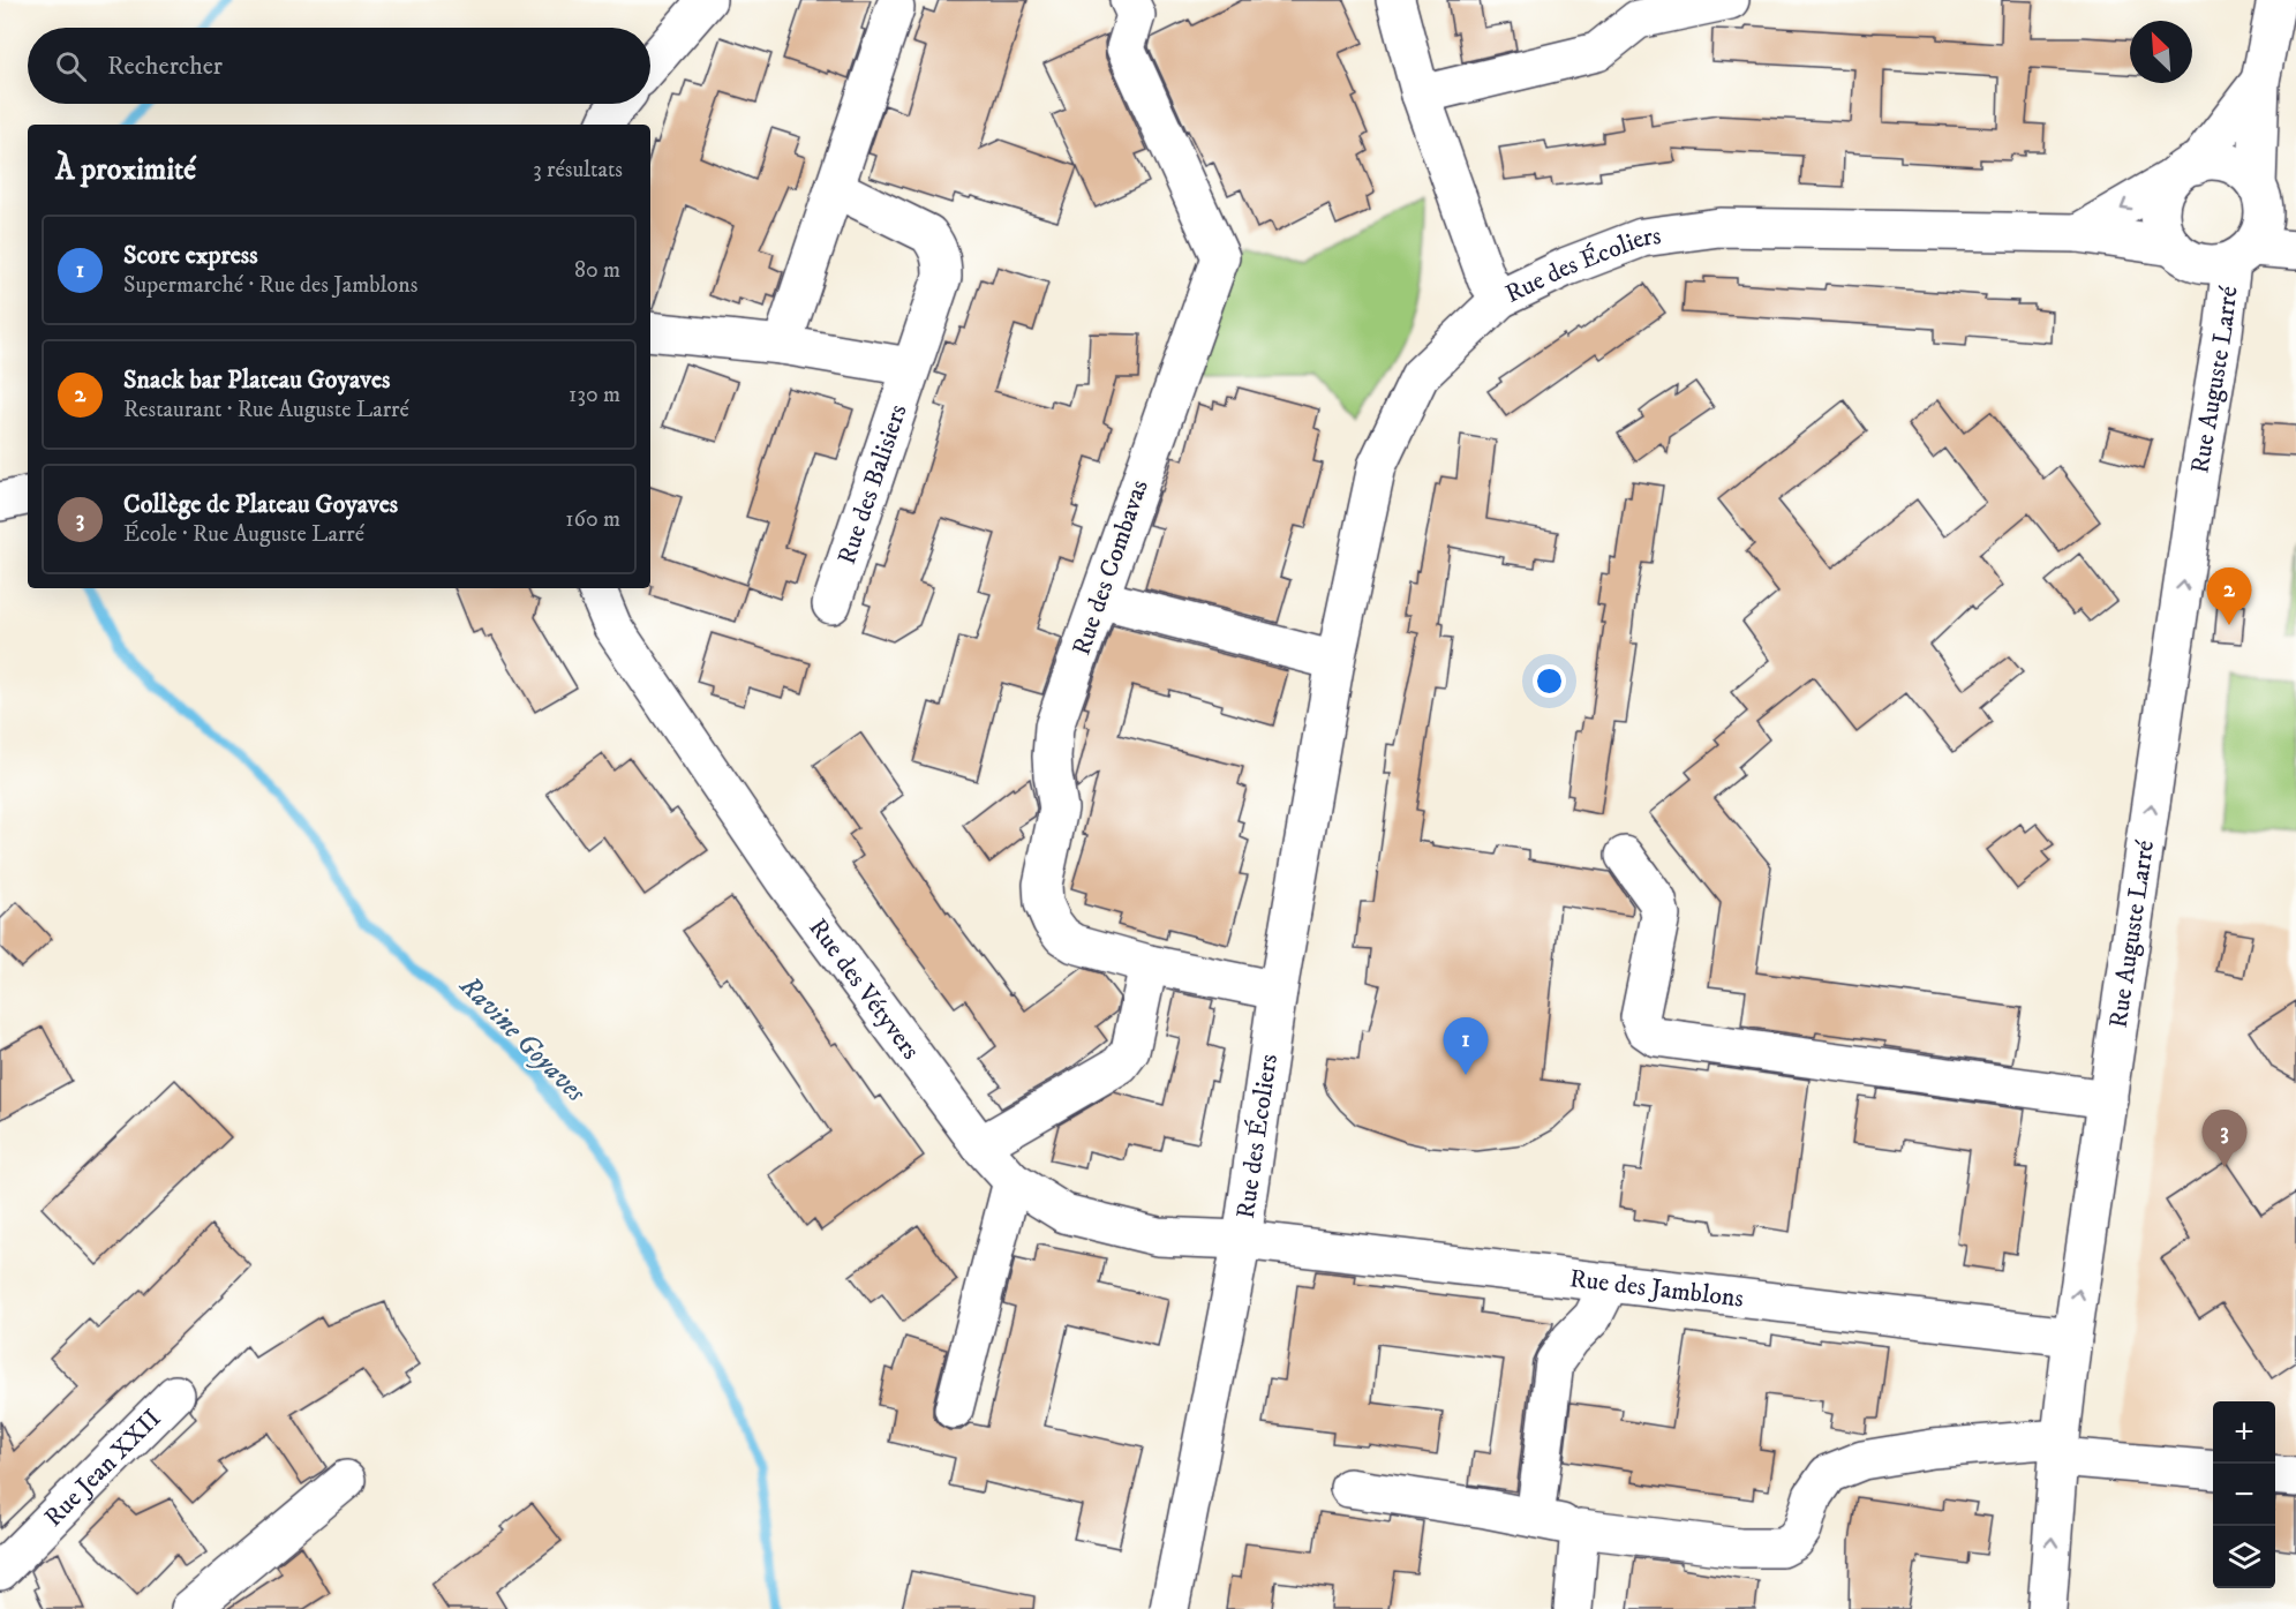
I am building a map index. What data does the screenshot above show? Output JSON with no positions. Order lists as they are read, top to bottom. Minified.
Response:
{"streets":{"street":["Rue des Écoliers","Rue Auguste Larré","Rue des Balisiers","Rue des Combavas","Rue des Vétyvers","Rue des Jamblons","Rue Jean XXII"]},"crossings":[["Rue des Écoliers","Rue Auguste Larré"],["Rue des Écoliers","Rue des Combavas"],["Rue des Écoliers","Rue des Vétyvers"],["Rue des Écoliers","Rue des Jamblons"],["Rue Auguste Larré","Rue des Jamblons"],["Rue des Vétyvers","Rue des Jamblons"]],"one_way":["Rue Auguste Larré"],"water":["Ravine Goyaves"],"north":"top left","page":{"search":"Rechercher","heading":["À proximité","3 résultats"],"list":[{"mark":"1","name":"Score express","note":"Supermarché · Rue des Jamblons","value":"80 m"},{"mark":"2","name":"Snack bar Plateau Goyaves","note":"Restaurant · Rue Auguste Larré","value":"130 m"},{"mark":"3","name":"Collège de Plateau Goyaves","note":"École · Rue Auguste Larré","value":"160 m"}],"pins":["2","1","3"],"map_buttons":["+","−"]}}
